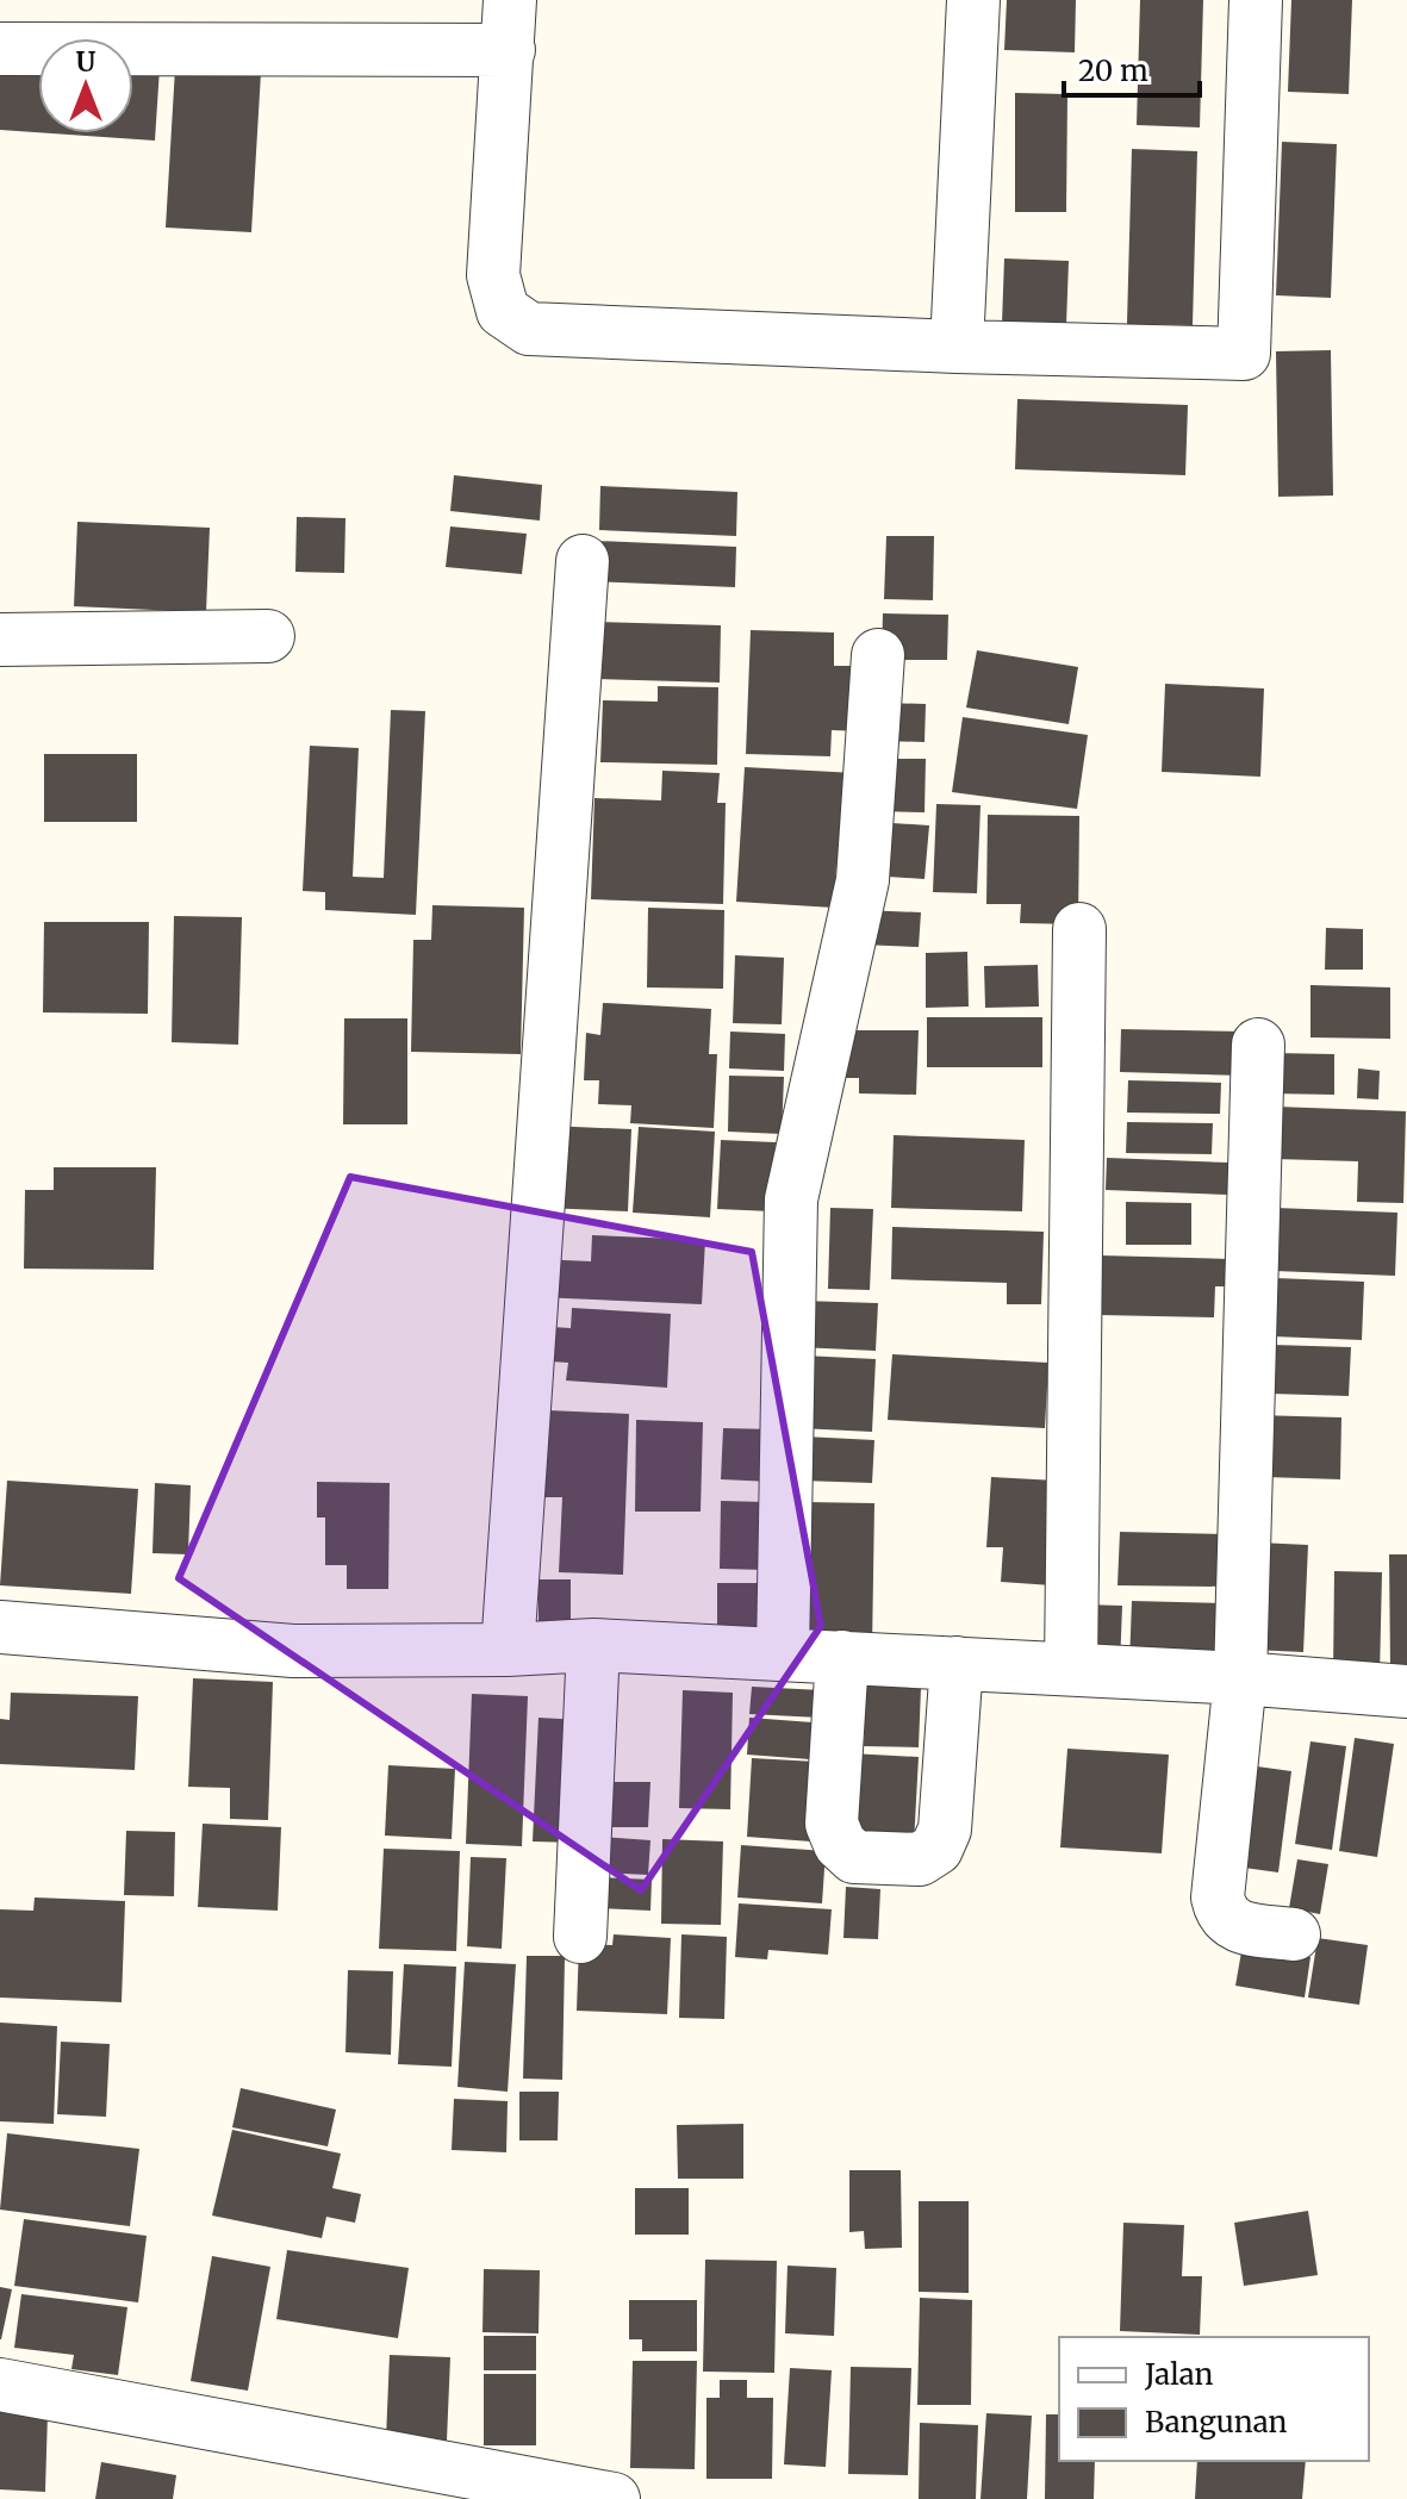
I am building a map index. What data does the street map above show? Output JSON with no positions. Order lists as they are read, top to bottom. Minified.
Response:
{"legend":["Jalan","Bangunan"],"scale_bar":"20 m","north":"top"}
